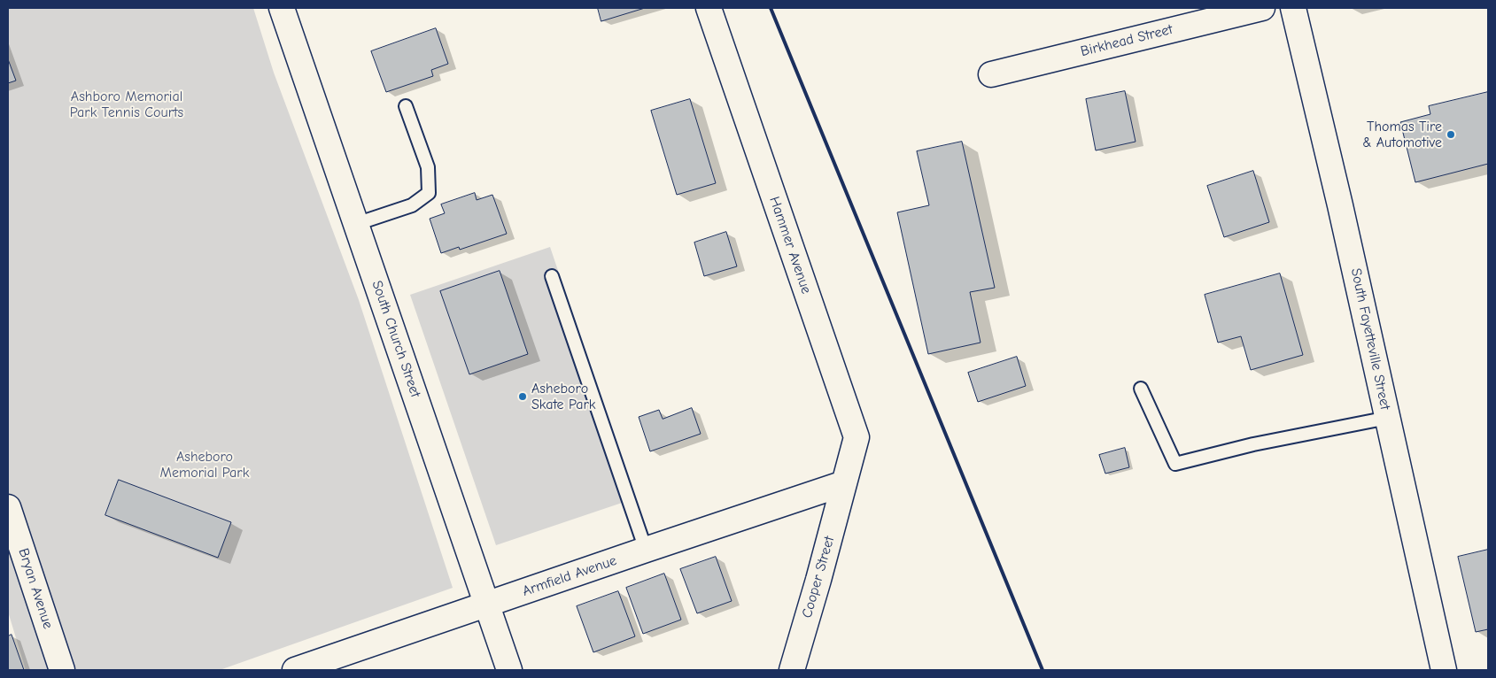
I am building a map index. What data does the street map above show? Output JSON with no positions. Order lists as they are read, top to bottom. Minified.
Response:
{"streets":{"street":["Birkhead Street","Hammer Avenue","South Church Street","South Fayetteville Street","Armfield Avenue","Cooper Street","Bryan Avenue"]},"crossings":[["Hammer Avenue","Armfield Avenue"],["Hammer Avenue","Cooper Street"],["South Church Street","Armfield Avenue"],["Armfield Avenue","Cooper Street"]],"parks":["Ashboro Memorial Park Tennis Courts","Asheboro Memorial Park"],"places":["Thomas Tire & Automotive","Asheboro Skate Park"]}
